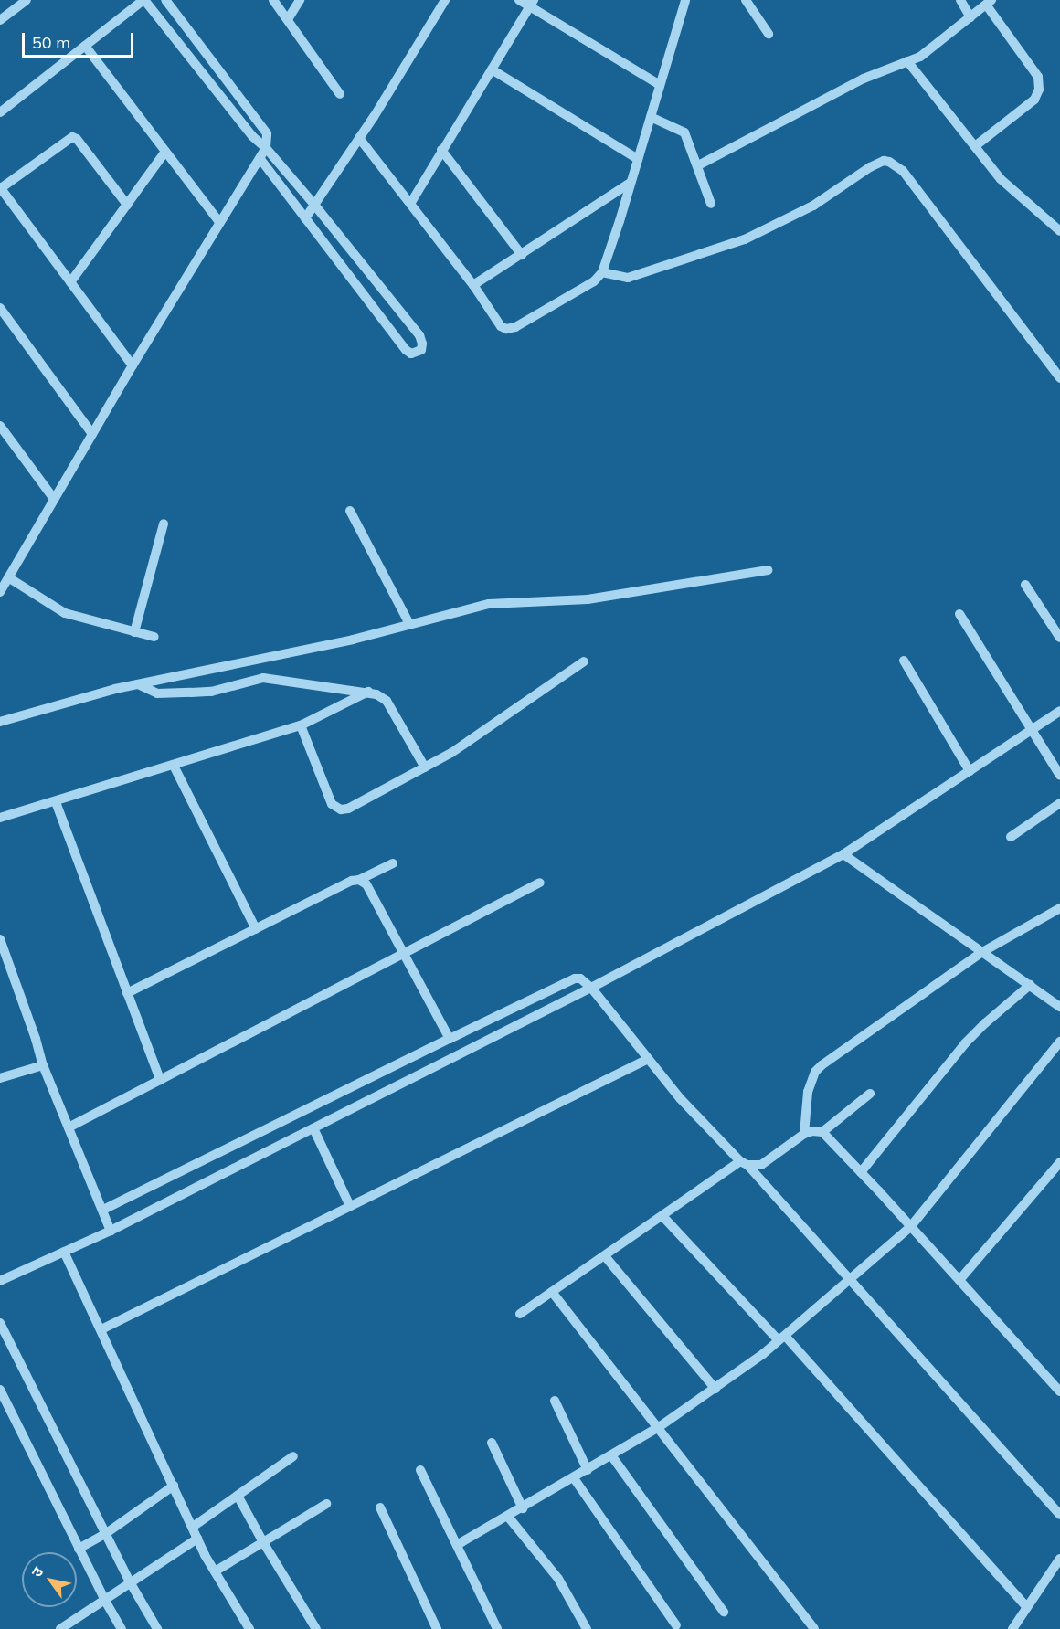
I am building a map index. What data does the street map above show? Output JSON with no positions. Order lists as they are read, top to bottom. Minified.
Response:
{"scale_bar":"50 m","north":"top left"}
